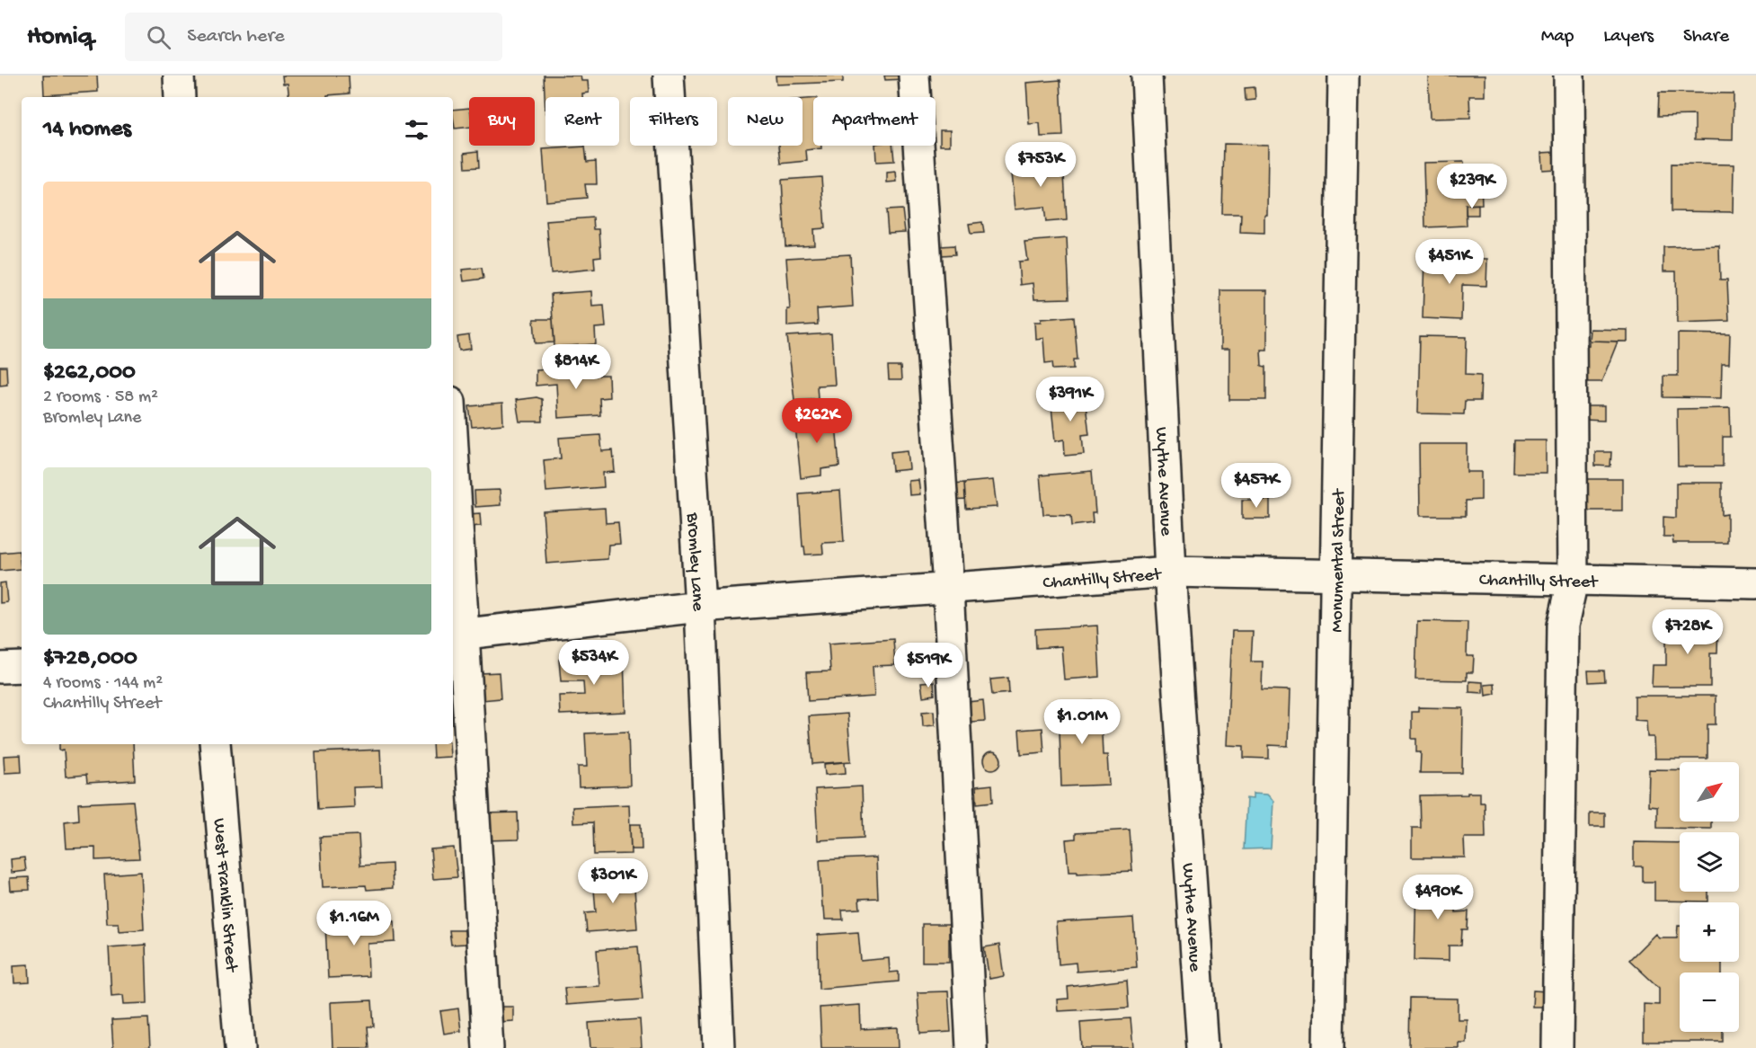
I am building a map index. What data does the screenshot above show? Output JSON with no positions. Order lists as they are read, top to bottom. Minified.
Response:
{"streets":{"street":["Wythe Avenue","Bromley Lane","Monumental Street","Chantilly Street","West Franklin Street"]},"crossings":[["Wythe Avenue","Chantilly Street"],["Bromley Lane","Chantilly Street"],["Monumental Street","Chantilly Street"]],"north":"top right","page":{"header":"Homiq","search":"Search here","nav":["Map","Layers","Share"],"chip":["Buy","Rent","Filters","New","Apartment"],"heading":"14 homes","price":["$753K","$239K","$451K","$814K","$391K","$262K","$457K","$728K","$534K","$519K","$1.01M","$301K","$490K","$1.16M"],"list":[{"name":"$262,000","note":"2 rooms · 58 m² · Bromley Lane"},{"name":"$728,000","note":"4 rooms · 144 m² · Chantilly Street"}],"map_buttons":["+","−"]}}
